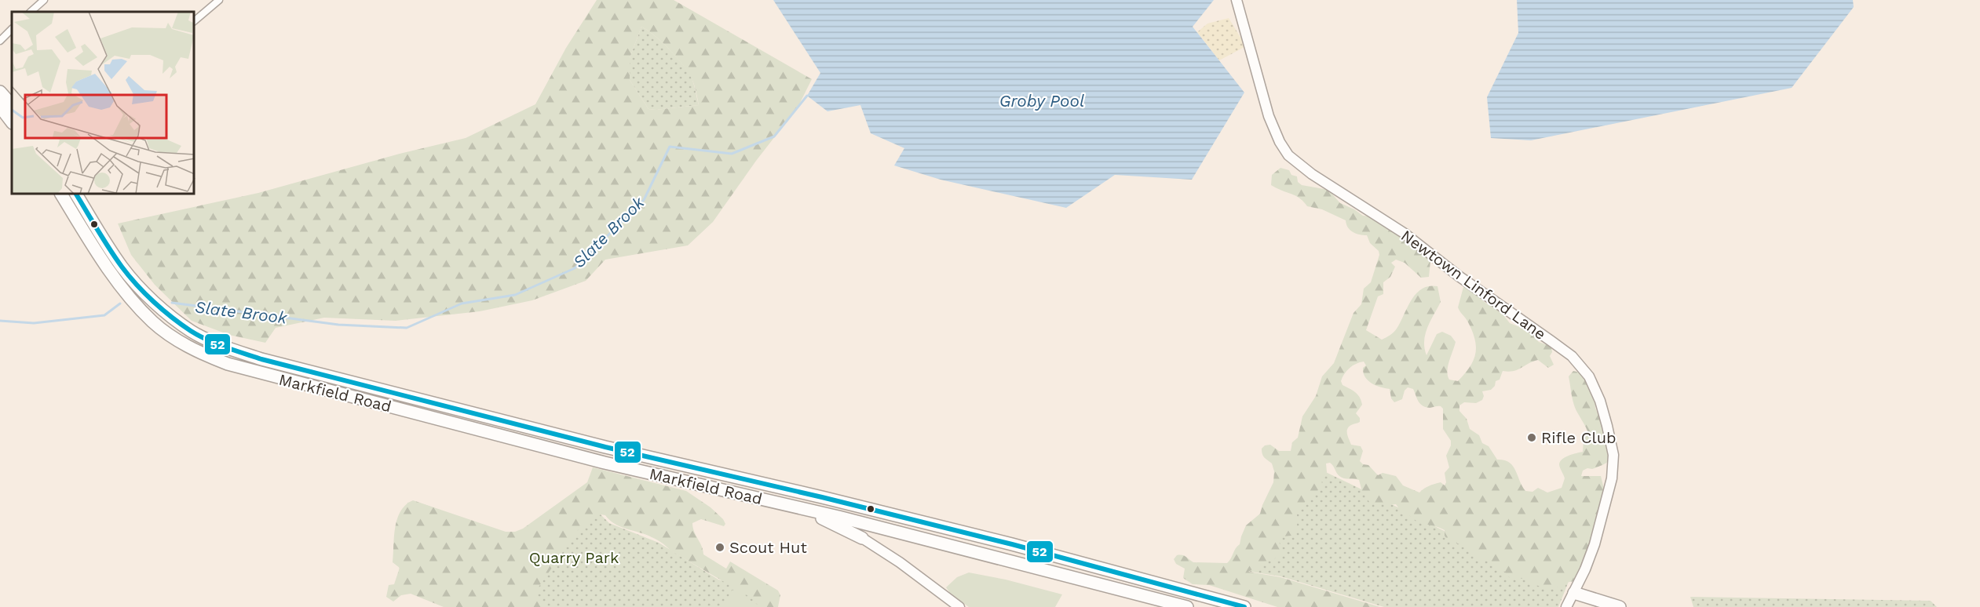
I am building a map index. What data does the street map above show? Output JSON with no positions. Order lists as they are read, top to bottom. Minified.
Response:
{"streets":{"highway":["Markfield Road"],"street":["Newtown Linford Lane"]},"water":["Groby Pool","Slate Brook"],"parks":["Quarry Park"],"places":["Rifle Club","Scout Hut"],"lines":["transit line 52"]}
